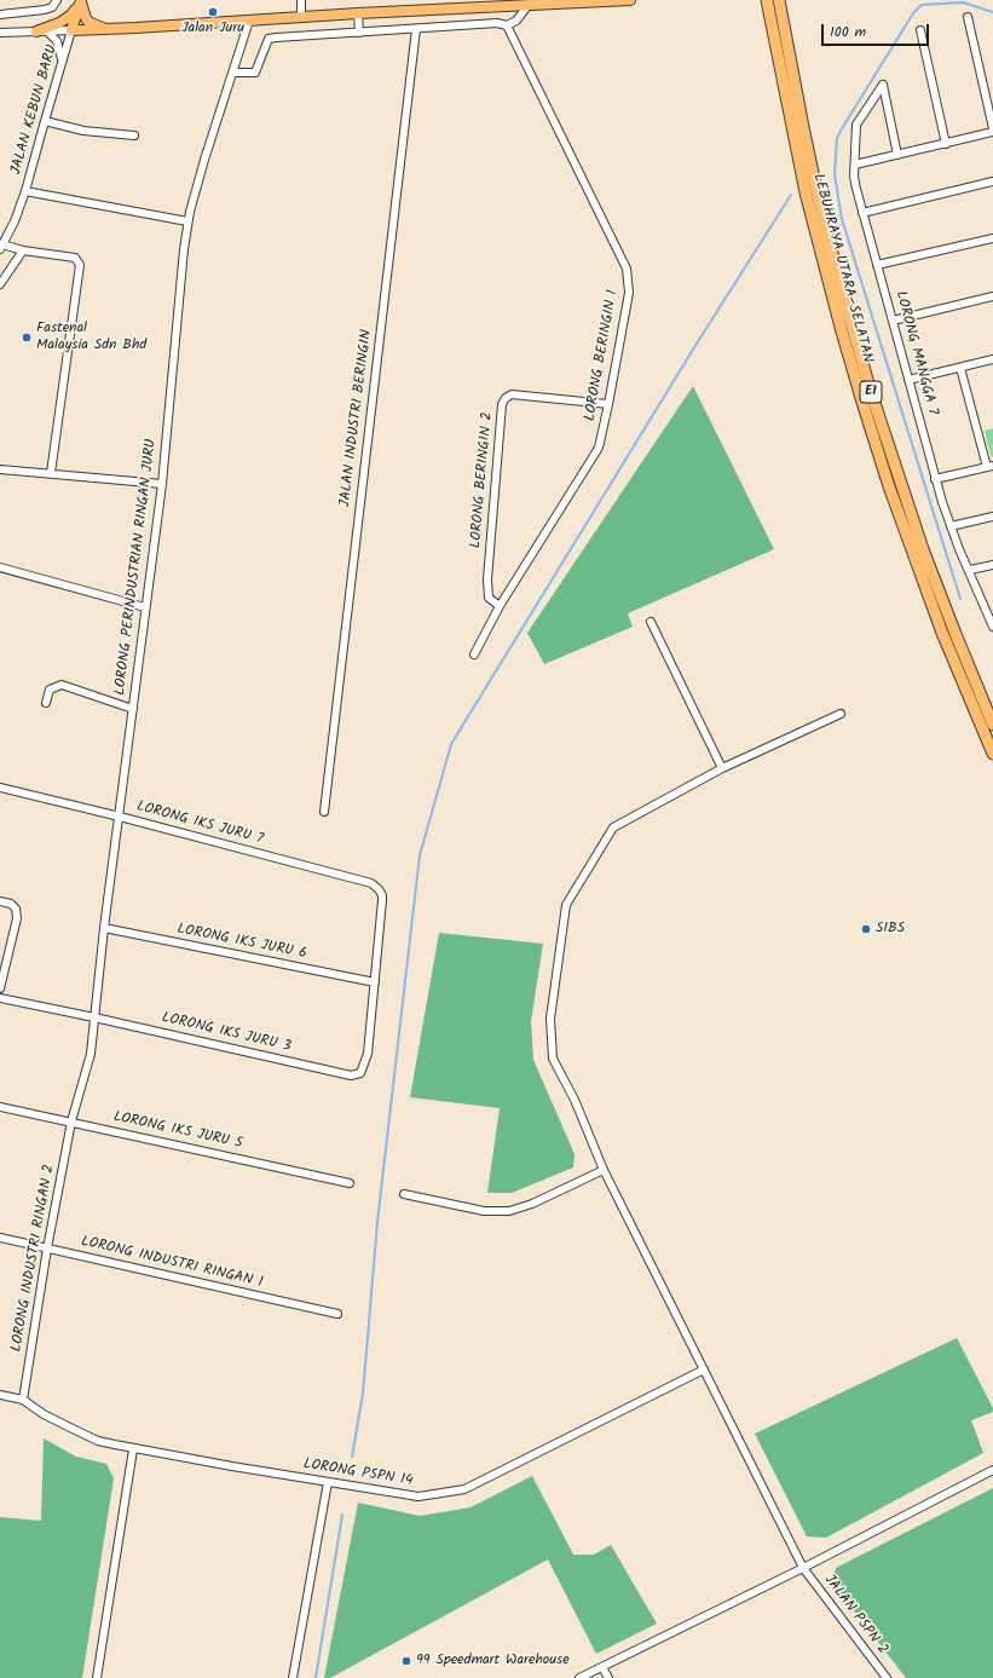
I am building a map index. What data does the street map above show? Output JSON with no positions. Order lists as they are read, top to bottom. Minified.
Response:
{"streets":{"highway":["LEBUHRAYA UTARA–SELATAN","E1"],"street":["JALAN KEBUN BARU","LORONG MANGGA 7","LORONG BERINGIN 1","JALAN INDUSTRI BERINGIN","LORONG BERINGIN 2","LORONG PERINDUSTRIAN RINGAN JURU","LORONG IKS JURU 7","LORONG IKS JURU 6","LORONG IKS JURU 3","LORONG IKS JURU 5","LORONG INDUSTRI RINGAN 2","LORONG INDUSTRI RINGAN 1","LORONG PSPN 14","JALAN PSPN 2"]},"crossings":[["LORONG BERINGIN 1","LORONG BERINGIN 2"],["LORONG PERINDUSTRIAN RINGAN JURU","LORONG IKS JURU 7"],["LORONG PERINDUSTRIAN RINGAN JURU","LORONG IKS JURU 6"],["LORONG PERINDUSTRIAN RINGAN JURU","LORONG IKS JURU 3"],["LORONG PERINDUSTRIAN RINGAN JURU","LORONG IKS JURU 5"],["LORONG PERINDUSTRIAN RINGAN JURU","LORONG INDUSTRI RINGAN 2"],["LORONG IKS JURU 7","LORONG IKS JURU 6"],["LORONG IKS JURU 7","LORONG IKS JURU 3"],["LORONG IKS JURU 6","LORONG IKS JURU 3"],["LORONG IKS JURU 5","LORONG INDUSTRI RINGAN 2"],["LORONG INDUSTRI RINGAN 2","LORONG INDUSTRI RINGAN 1"],["LORONG INDUSTRI RINGAN 2","LORONG PSPN 14"],["LORONG PSPN 14","JALAN PSPN 2"]],"places":["Jalan Juru","Fastenal Malaysia Sdn Bhd","SIBS","99 Speedmart Warehouse"],"scale_bar":"100 m"}
